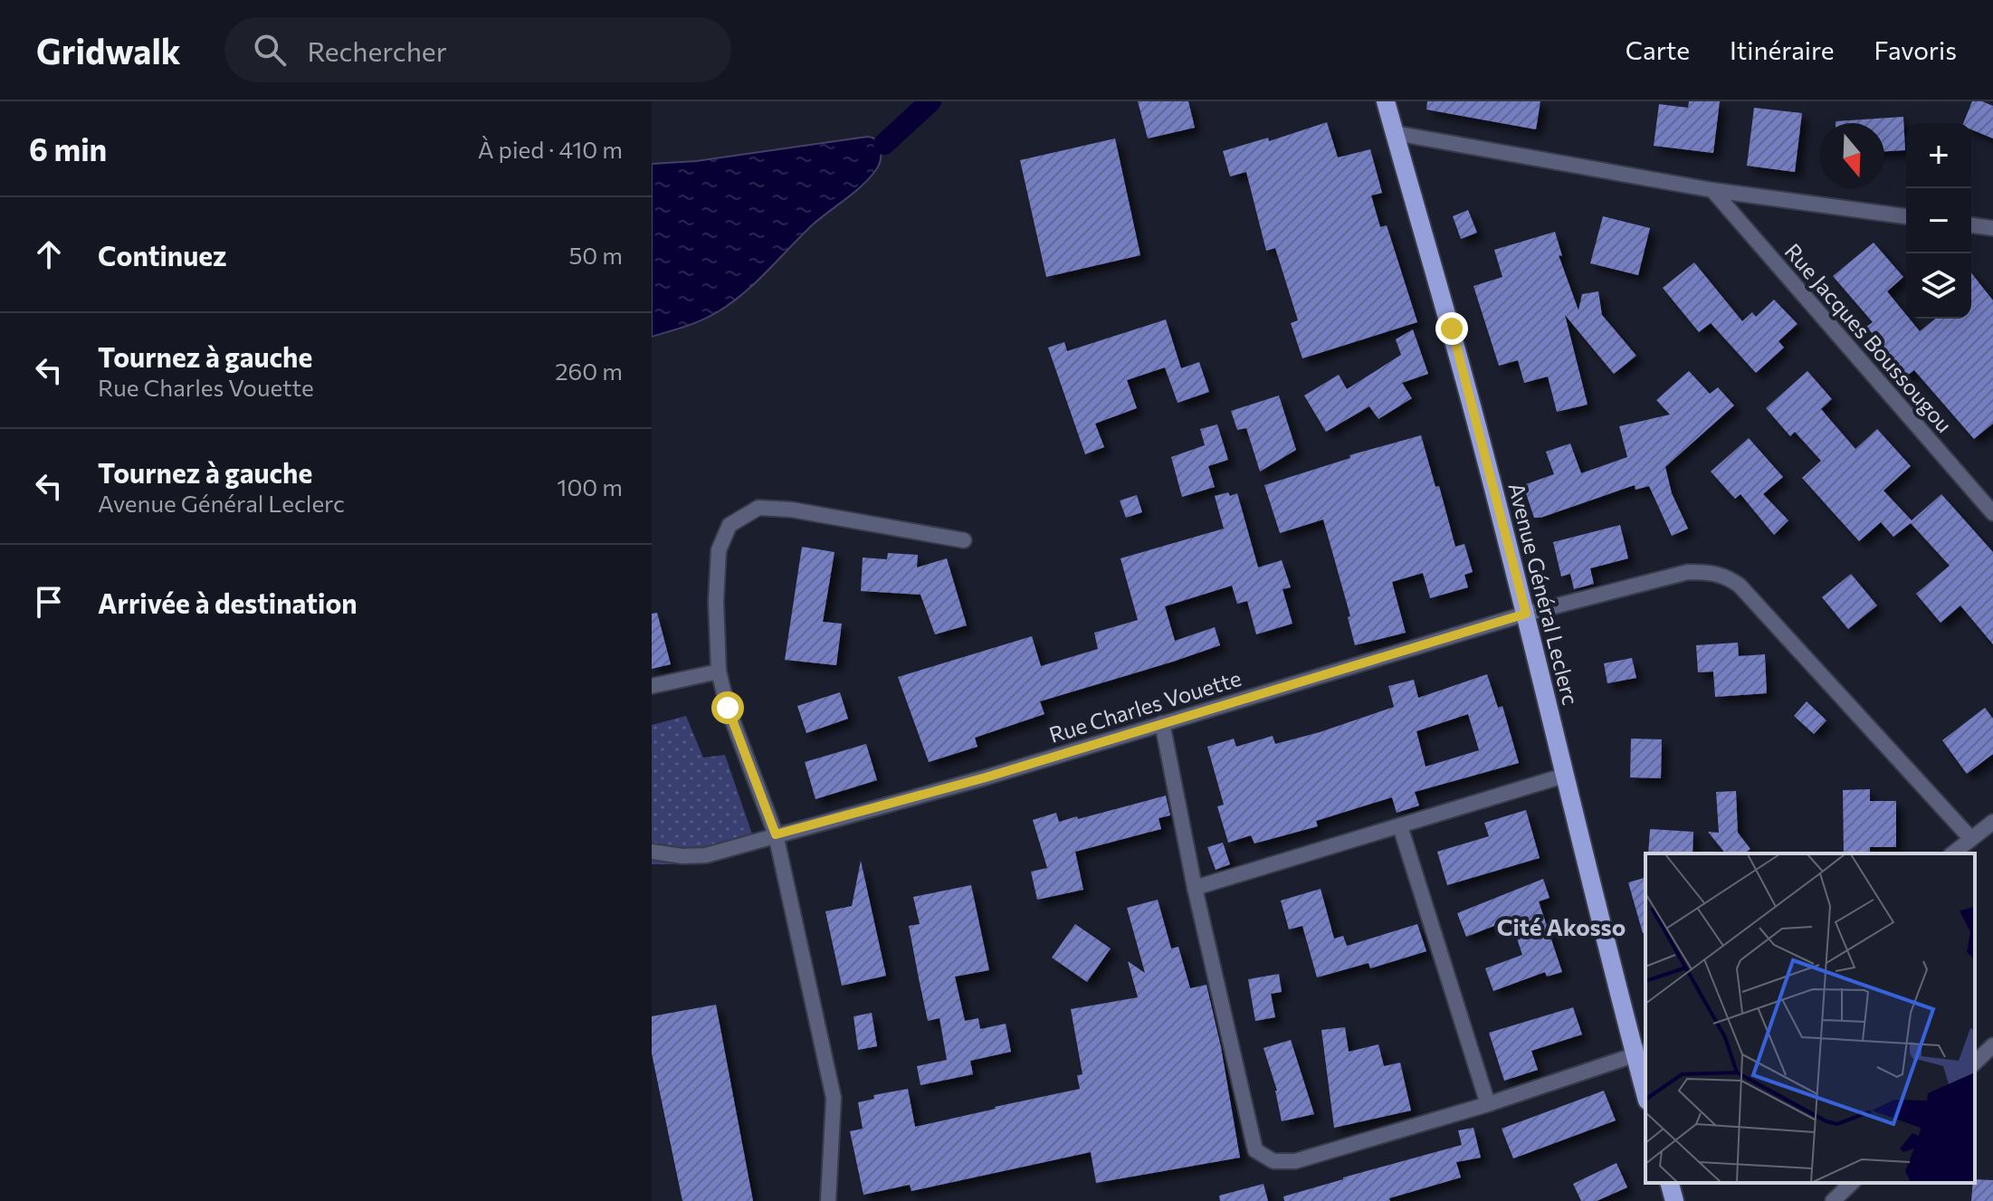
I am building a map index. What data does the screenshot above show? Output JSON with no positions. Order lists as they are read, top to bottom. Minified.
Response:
{"streets":{"main road":["Avenue Général Leclerc"],"street":["Rue Jacques Boussougou","Rue Charles Vouette"]},"crossings":[["Avenue Général Leclerc","Rue Charles Vouette"]],"districts":["Cité Akosso"],"north":"bottom","page":{"header":"Gridwalk","search":"Rechercher","nav":["Carte","Itinéraire","Favoris"],"heading":["6 min","À pied · 410 m"],"map_buttons":["+","−"],"list":[["Continuez","50 m"],["Tournez à gauche","Rue Charles Vouette","260 m"],["Tournez à gauche","Avenue Général Leclerc","100 m"],"Arrivée à destination"]}}
